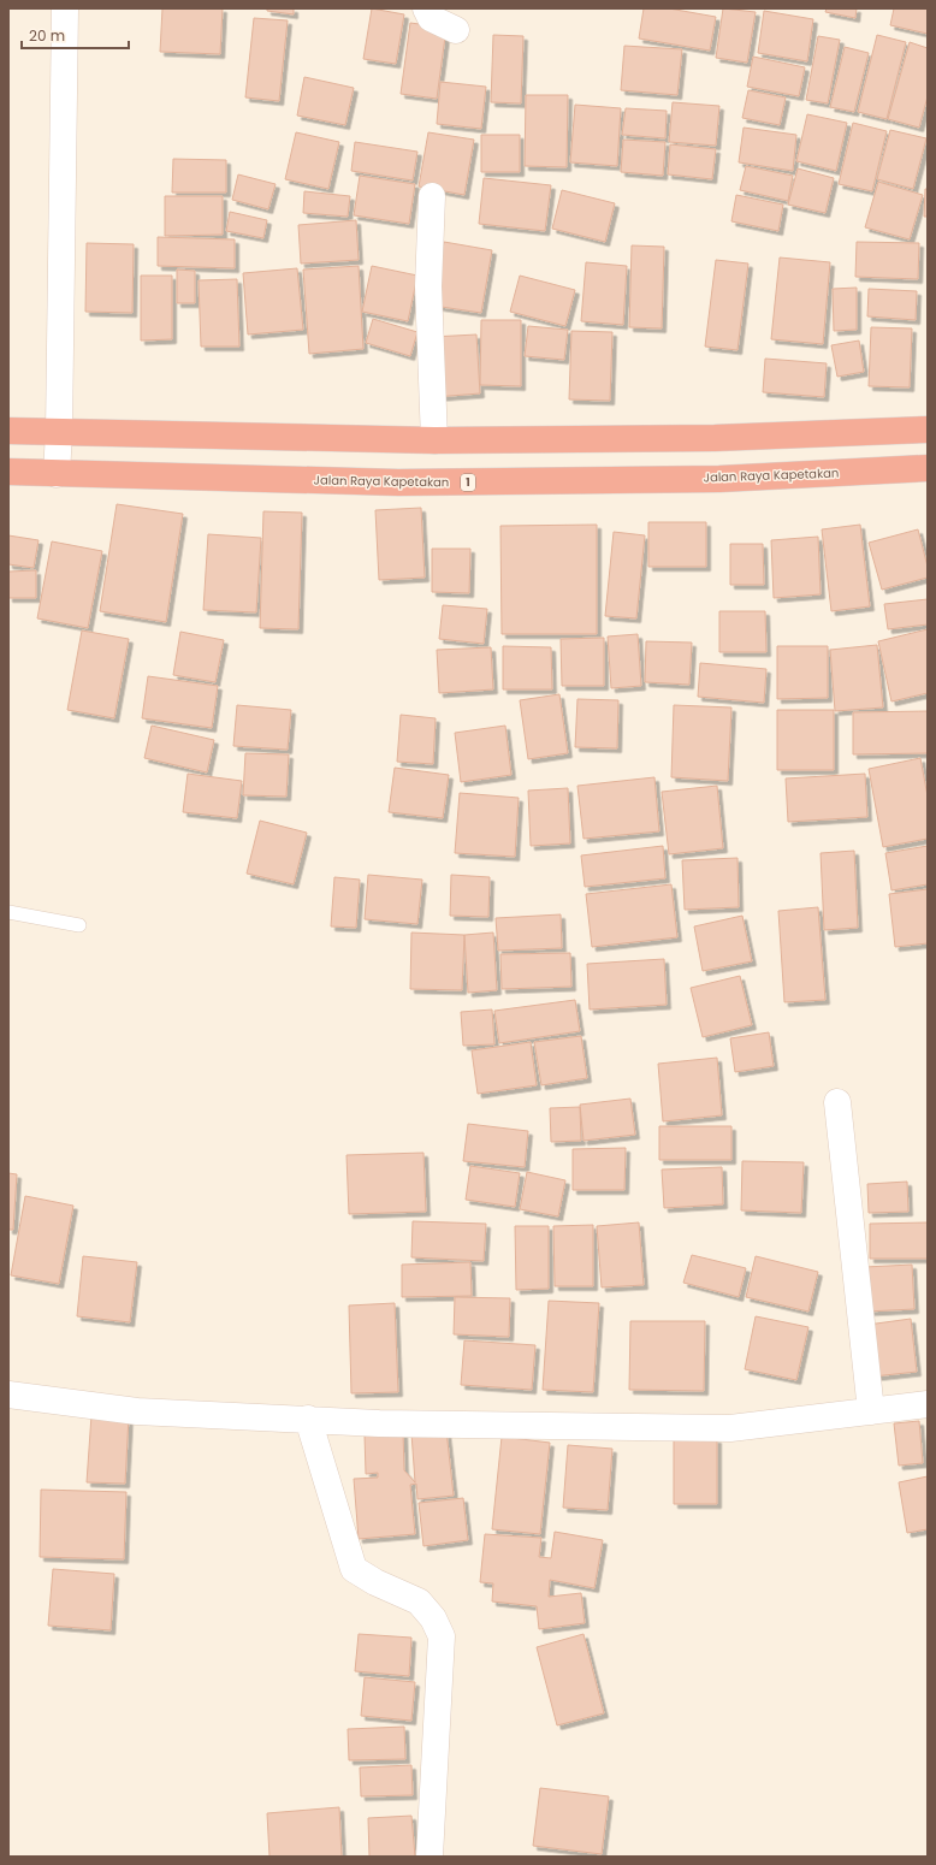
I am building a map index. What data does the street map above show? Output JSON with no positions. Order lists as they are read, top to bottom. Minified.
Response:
{"streets":{"highway":["Jalan Raya Kapetakan","1"]},"scale_bar":"20 m"}
